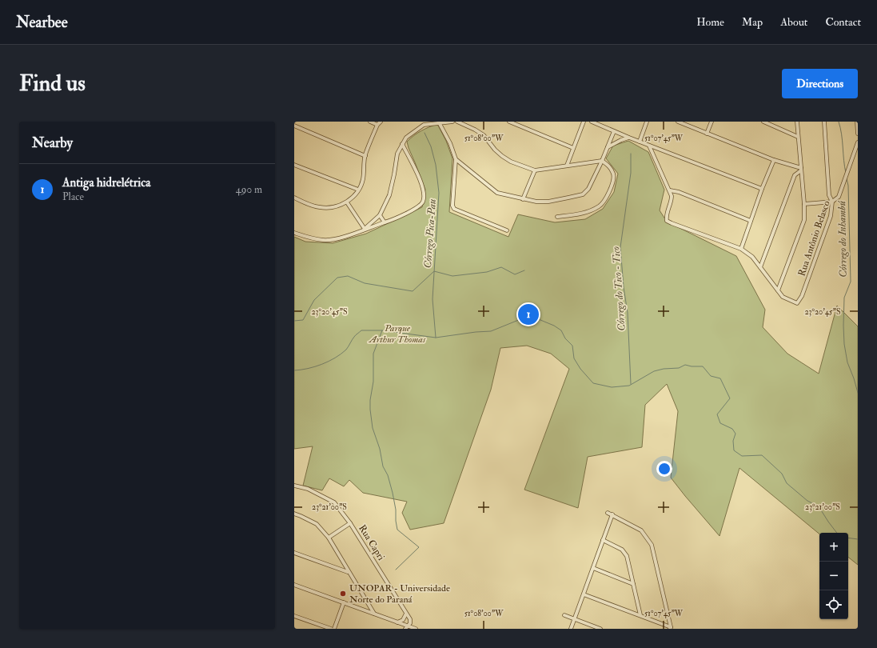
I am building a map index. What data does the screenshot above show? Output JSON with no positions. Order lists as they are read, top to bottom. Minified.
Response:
{"streets":{"street":["Rua Antônio Belasco","Rua Capri"]},"water":["Córrego Pica-Pau","Córrego do Inhambú","Córrego do Tico - Tico"],"parks":["Parque Arthur Thomas"],"places":["UNOPAR - Universidade Norte do Paraná"],"page":{"header":"Nearbee","nav":["Home","Map","About","Contact"],"buttons":"Directions","title":"Find us","heading":"Nearby","list":[{"mark":"1","name":"Antiga hidrelétrica","note":"Place","value":"490 m"}],"pins":"1","map_buttons":["+","−"]},"coordinates":["51°08'00\"W","51°07'45\"W","23°20'45\"S","23°21'00\"S"]}
